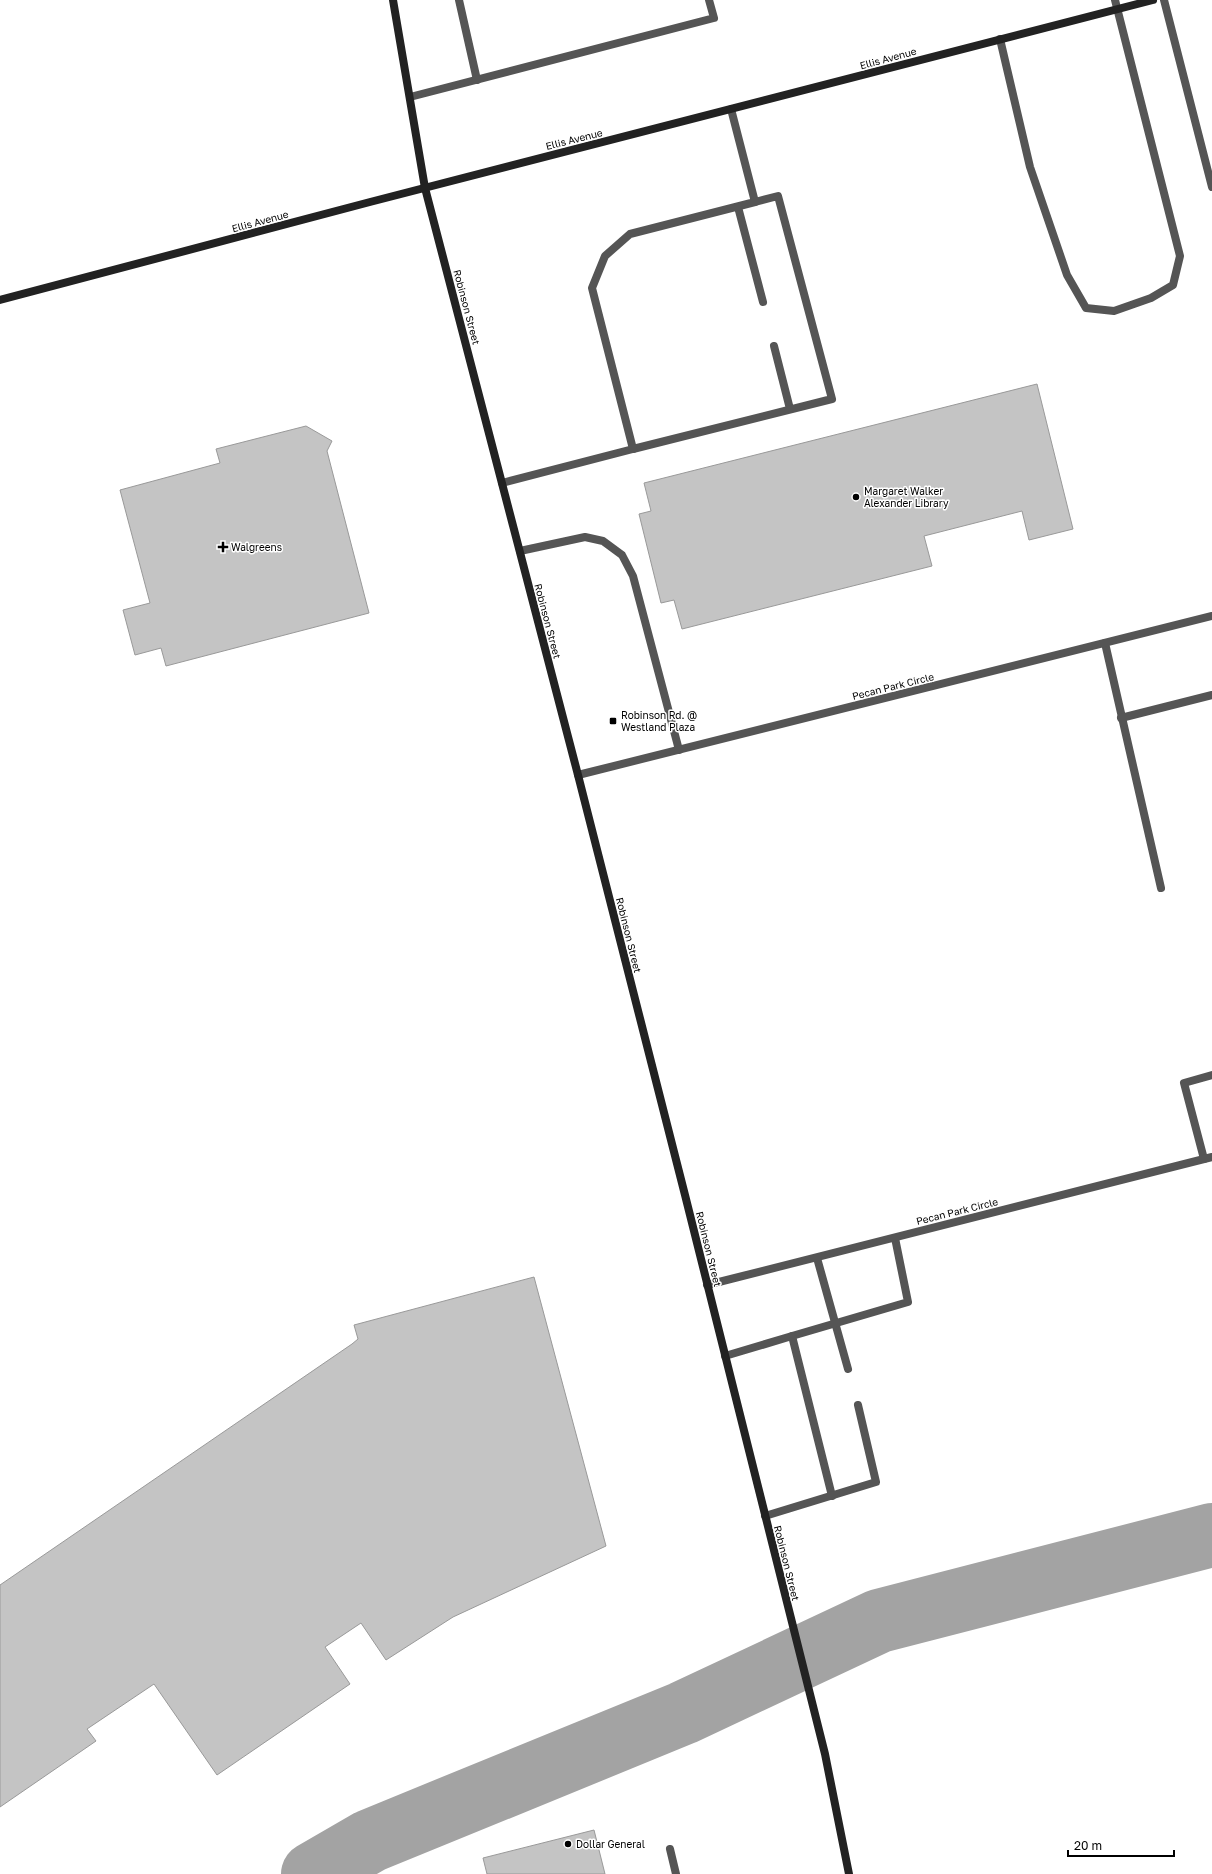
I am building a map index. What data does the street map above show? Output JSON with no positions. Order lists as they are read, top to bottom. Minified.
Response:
{"streets":{"main road":["Ellis Avenue","Robinson Street"],"street":["Pecan Park Circle"]},"crossings":[["Ellis Avenue","Robinson Street"],["Robinson Street","Pecan Park Circle"]],"places":{"other":["Margaret Walker Alexander Library","Dollar General"],"health":["Walgreens"],"transit":["Robinson Rd. @ Westland Plaza"]},"scale_bar":"20 m"}
